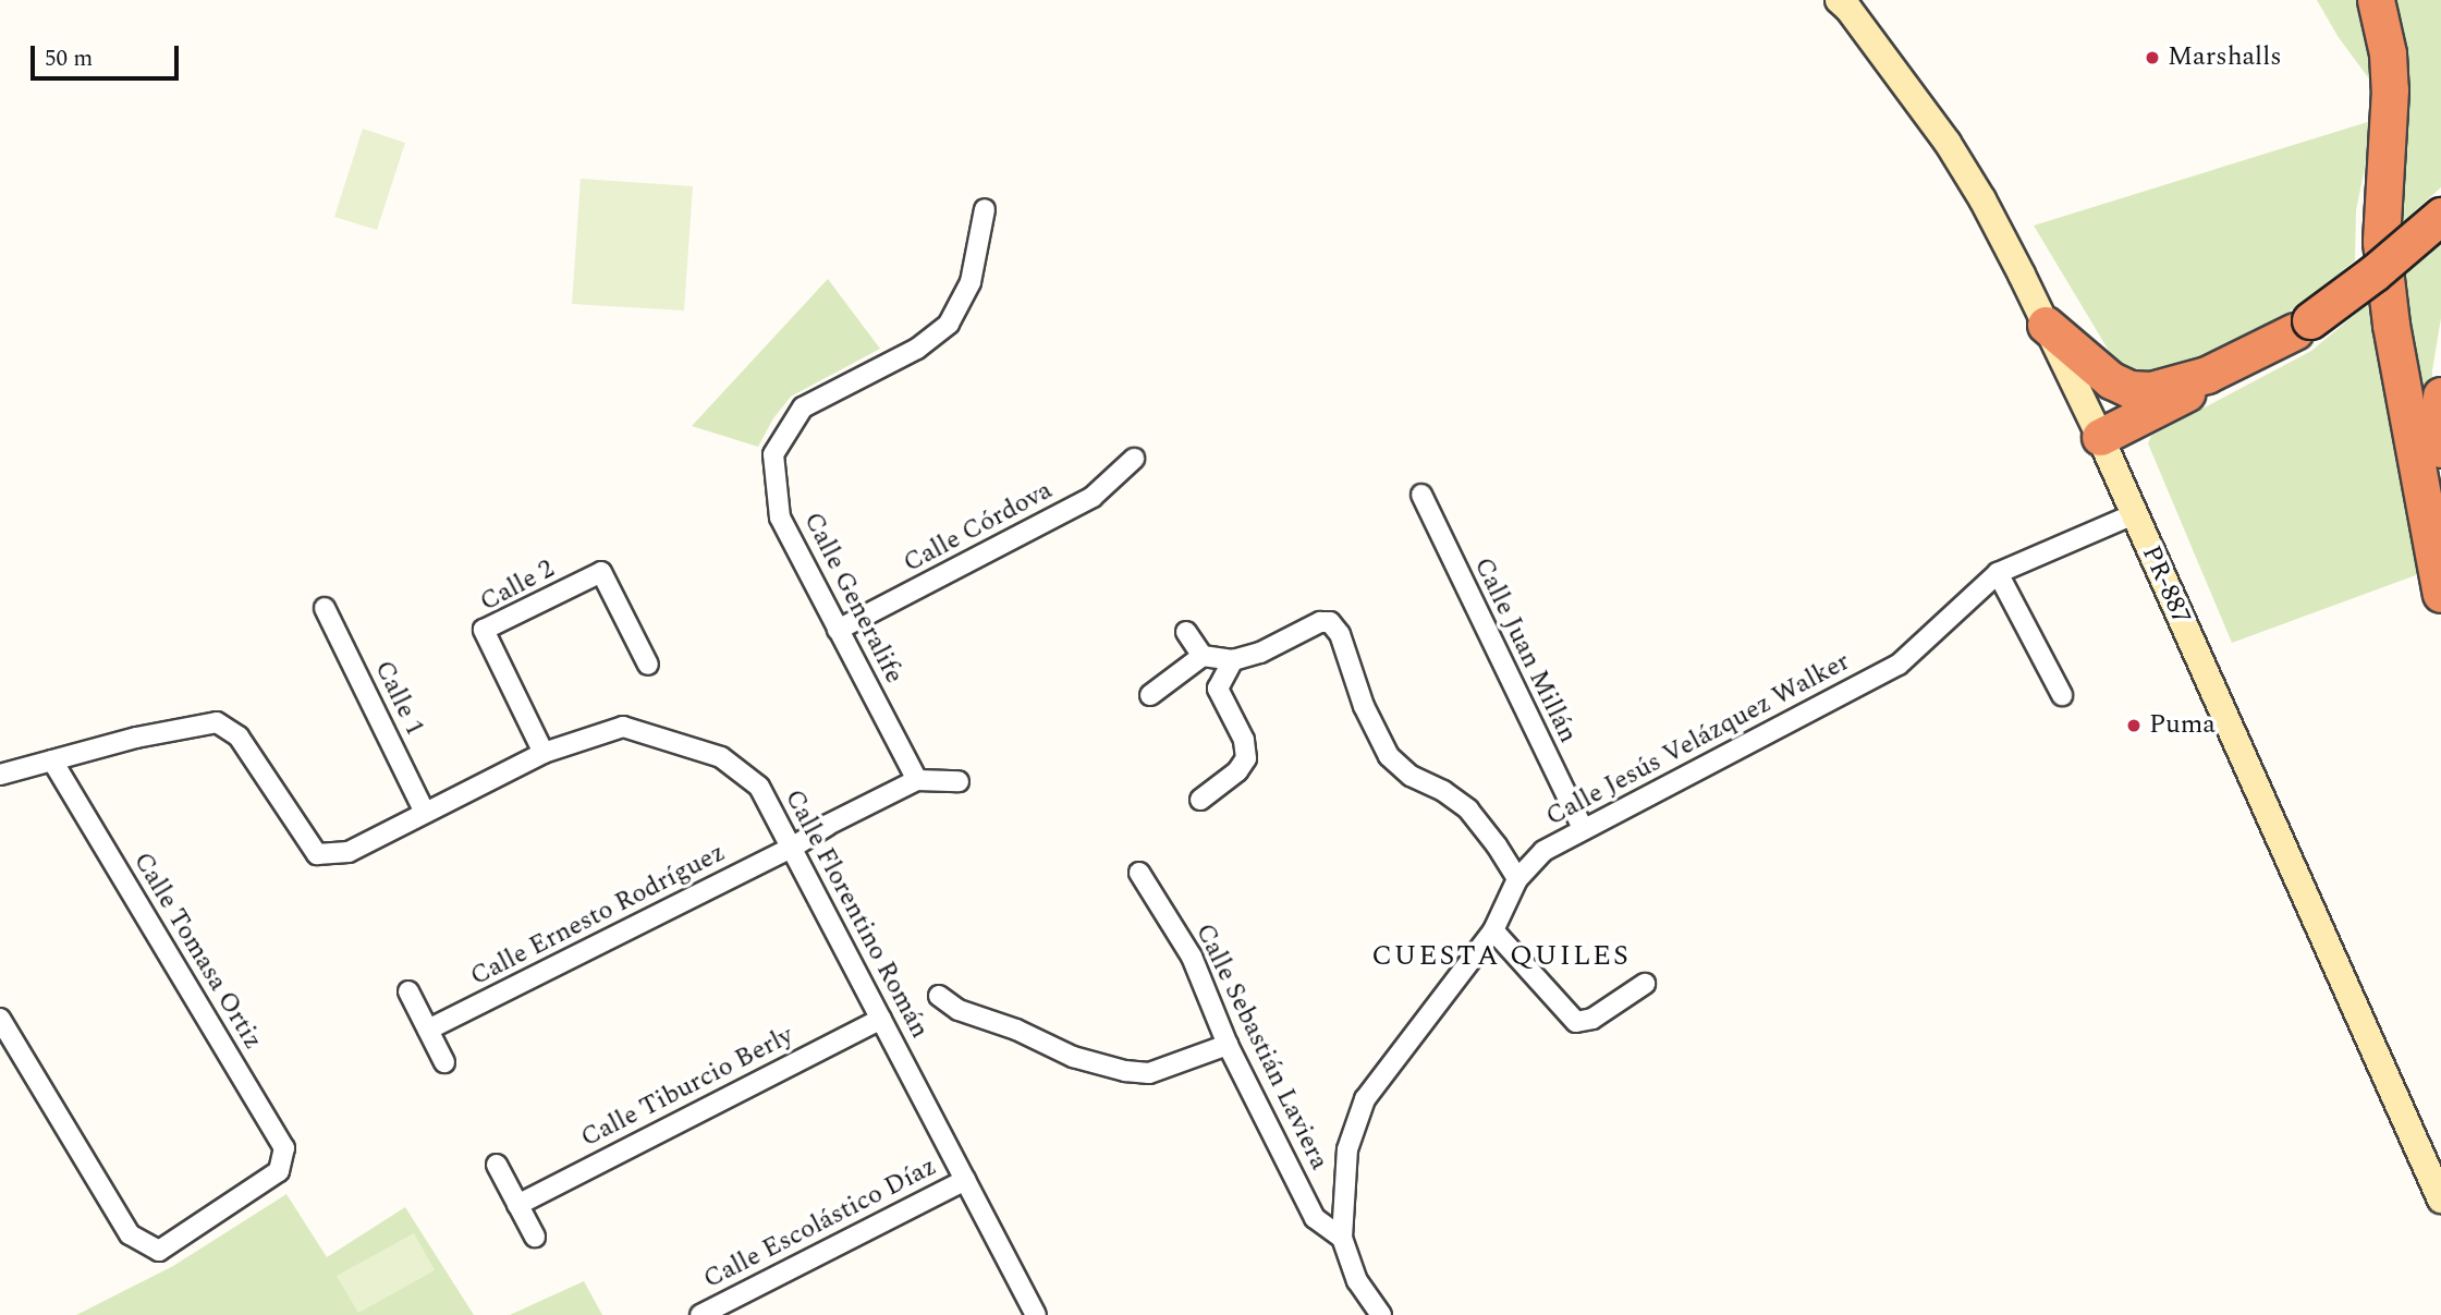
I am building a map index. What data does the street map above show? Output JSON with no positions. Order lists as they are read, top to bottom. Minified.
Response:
{"streets":{"street":["Calle Córdova","PR-887","Calle 2","Calle Generalife","Calle Juan Millán","Calle 1","Calle Jesús Velázquez Walker","Calle Florentino Román","Calle Ernesto Rodríguez","Calle Tomasa Ortiz","Calle Sebastián Laviera","Calle Tiburcio Berly","Calle Escolástico Díaz"]},"crossings":[["Calle Córdova","Calle Generalife"],["PR-887","Calle Jesús Velázquez Walker"],["Calle 2","Calle Florentino Román"],["Calle Juan Millán","Calle Jesús Velázquez Walker"],["Calle 1","Calle Florentino Román"],["Calle Jesús Velázquez Walker","Calle Sebastián Laviera"],["Calle Florentino Román","Calle Ernesto Rodríguez"],["Calle Florentino Román","Calle Tomasa Ortiz"],["Calle Florentino Román","Calle Tiburcio Berly"],["Calle Florentino Román","Calle Escolástico Díaz"]],"districts":["CUESTA QUILES"],"places":["Marshalls","Puma"],"scale_bar":"50 m"}
